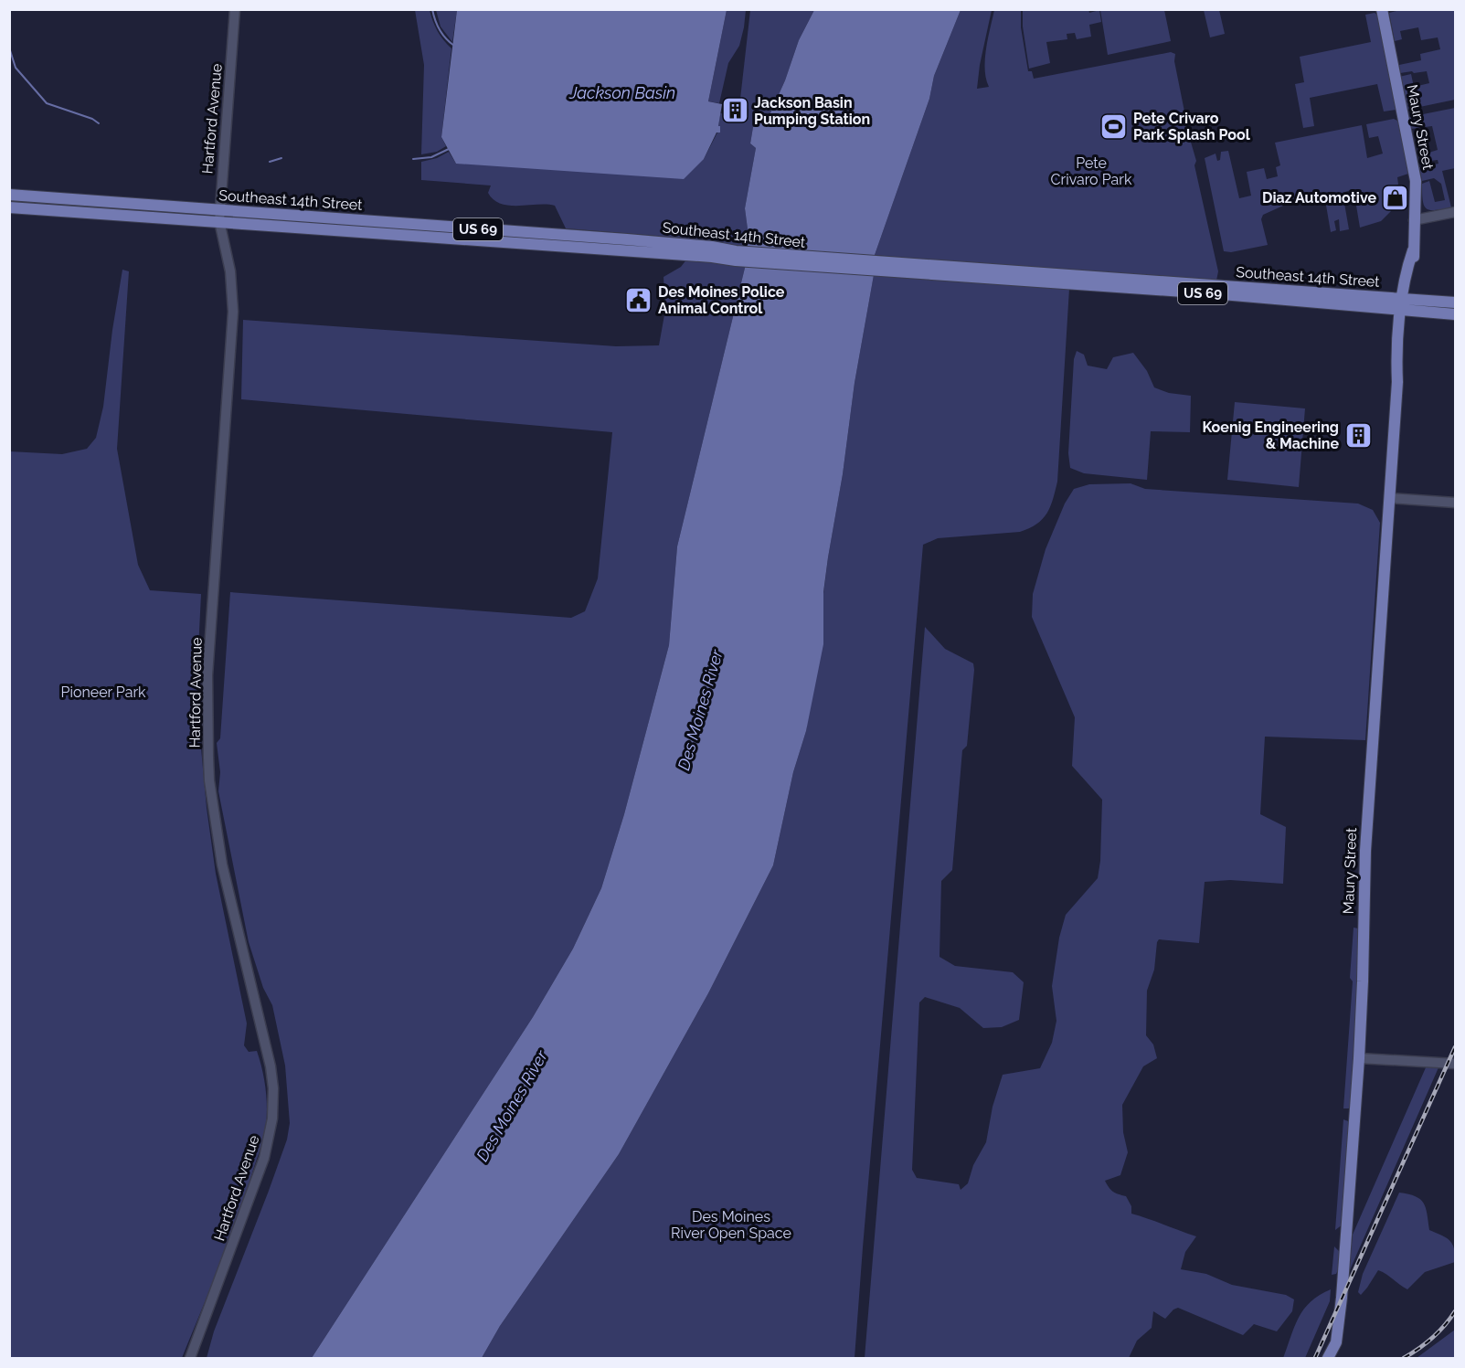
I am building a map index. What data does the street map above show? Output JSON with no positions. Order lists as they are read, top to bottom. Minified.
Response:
{"streets":{"main road":["Maury Street","Southeast 14th Street","US 69"],"street":["Hartford Avenue"]},"crossings":[["Hartford Avenue","Southeast 14th Street"],["Maury Street","Southeast 14th Street"]],"water":["Jackson Basin","Des Moines River"],"parks":["Pete Crivaro Park","Pioneer Park","Des Moines River Open Space"],"places":{"building":["Jackson Basin Pumping Station","Koenig Engineering & Machine"],"sports":["Pete Crivaro Park Splash Pool"],"shop":["Diaz Automotive"],"public building":["Des Moines Police Animal Control"]}}
